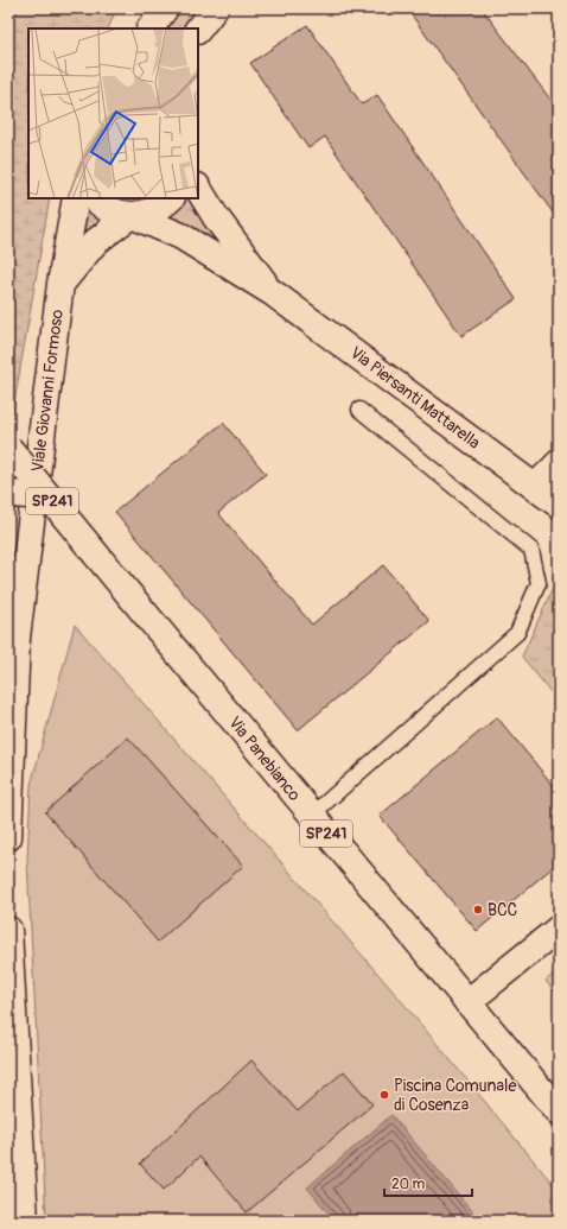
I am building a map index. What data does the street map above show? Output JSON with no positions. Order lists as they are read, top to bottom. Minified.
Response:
{"streets":{"street":["Viale Giovanni Formoso","Via Piersanti Mattarella","SP241","Via Panebianco"]},"places":["BCC","Piscina Comunale di Cosenza"],"scale_bar":"20 m"}
